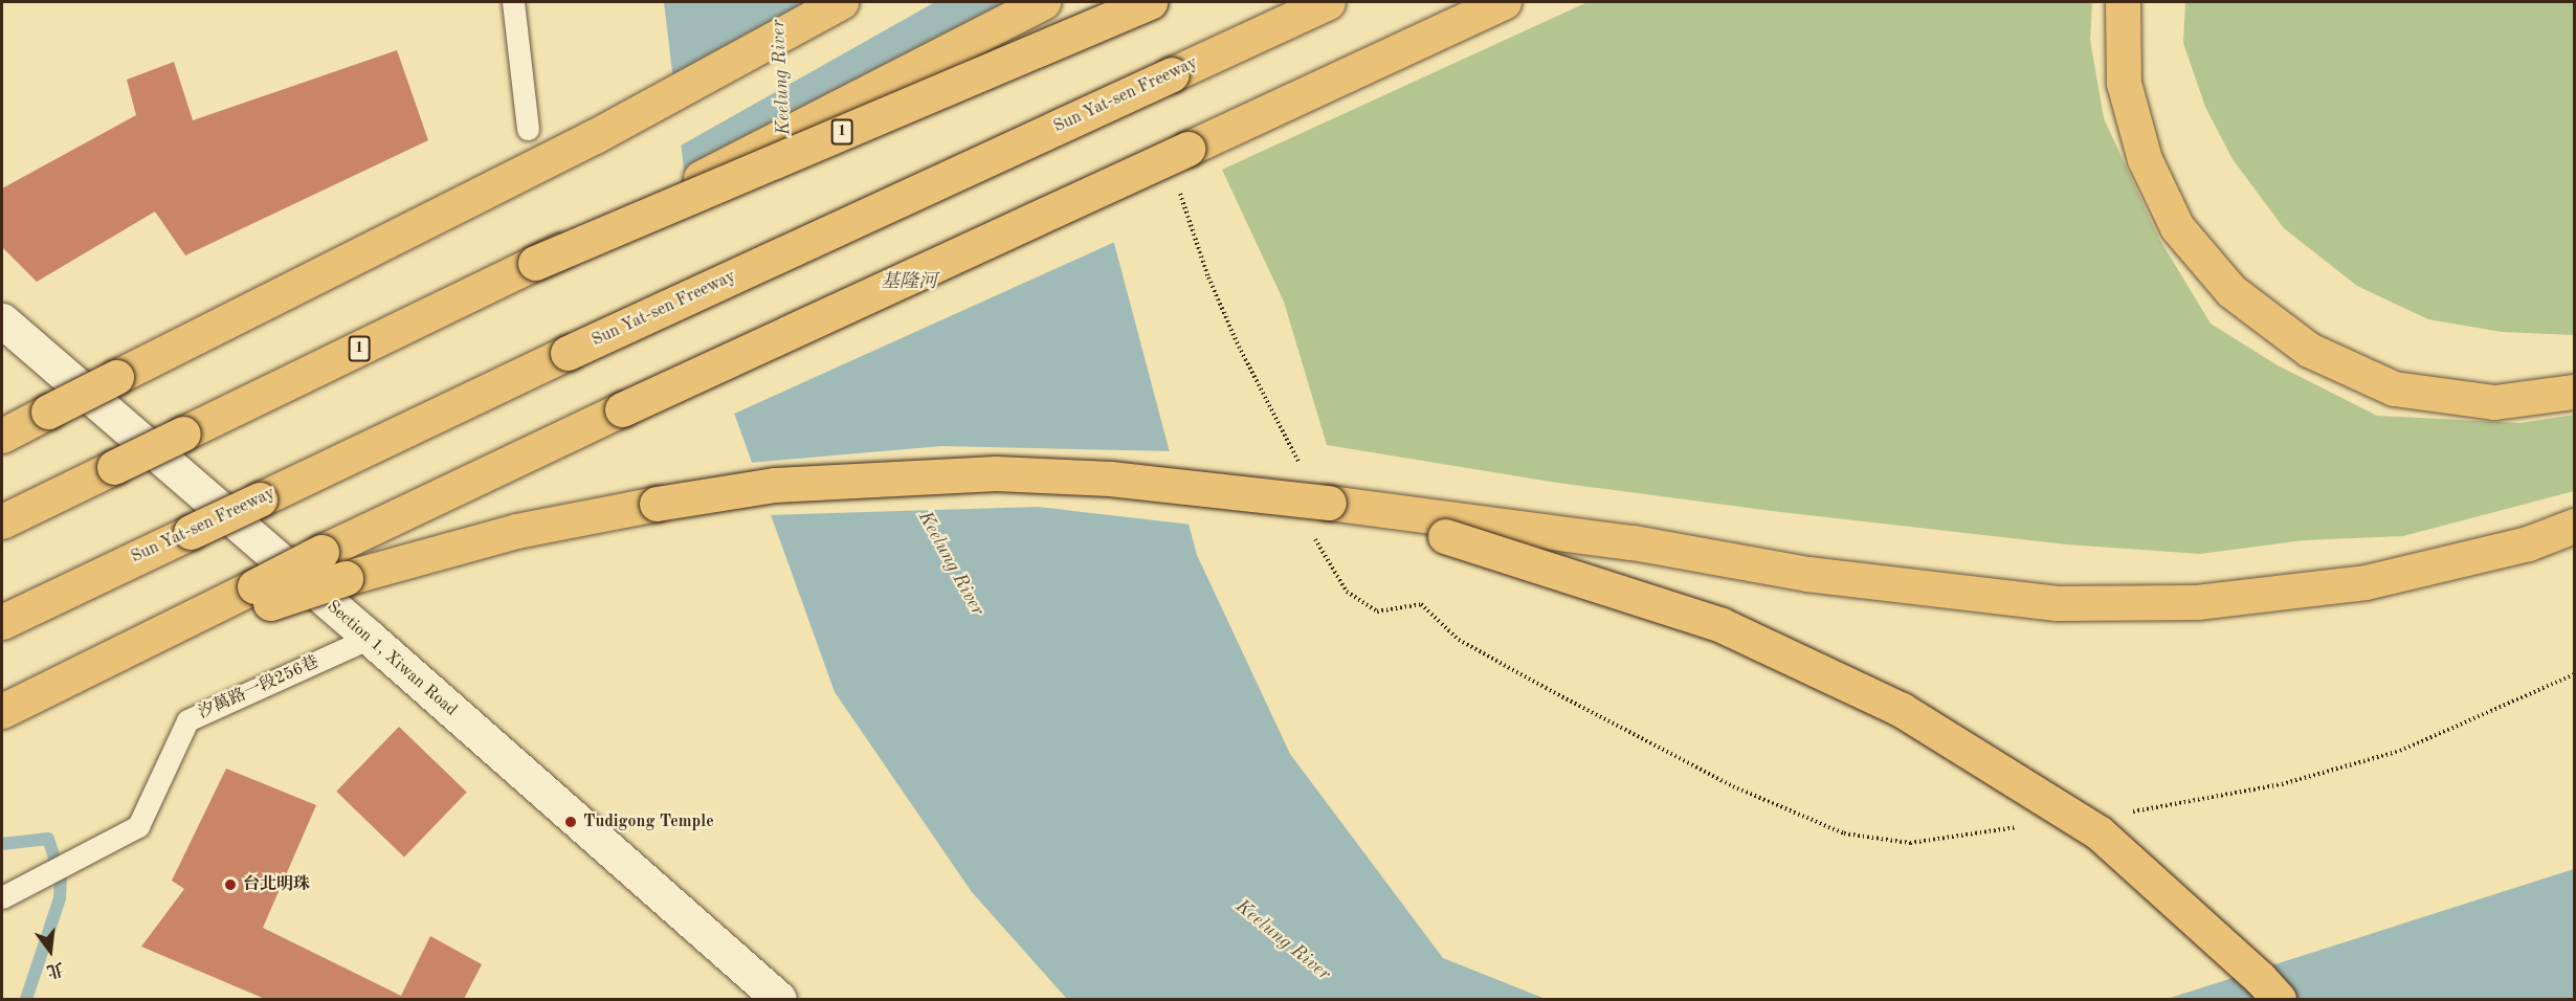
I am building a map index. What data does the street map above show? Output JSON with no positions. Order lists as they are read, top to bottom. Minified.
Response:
{"streets":{"highway":["Sun Yat-sen Freeway","1"],"street":["Section 1, Xiwan Road"],"lane":["汐萬路一段256巷"]},"crossings":[["Section 1, Xiwan Road","汐萬路一段256巷"]],"water":["Keelung River","基隆河"],"places":["Tudigong Temple","台北明珠"],"north":"bottom"}
